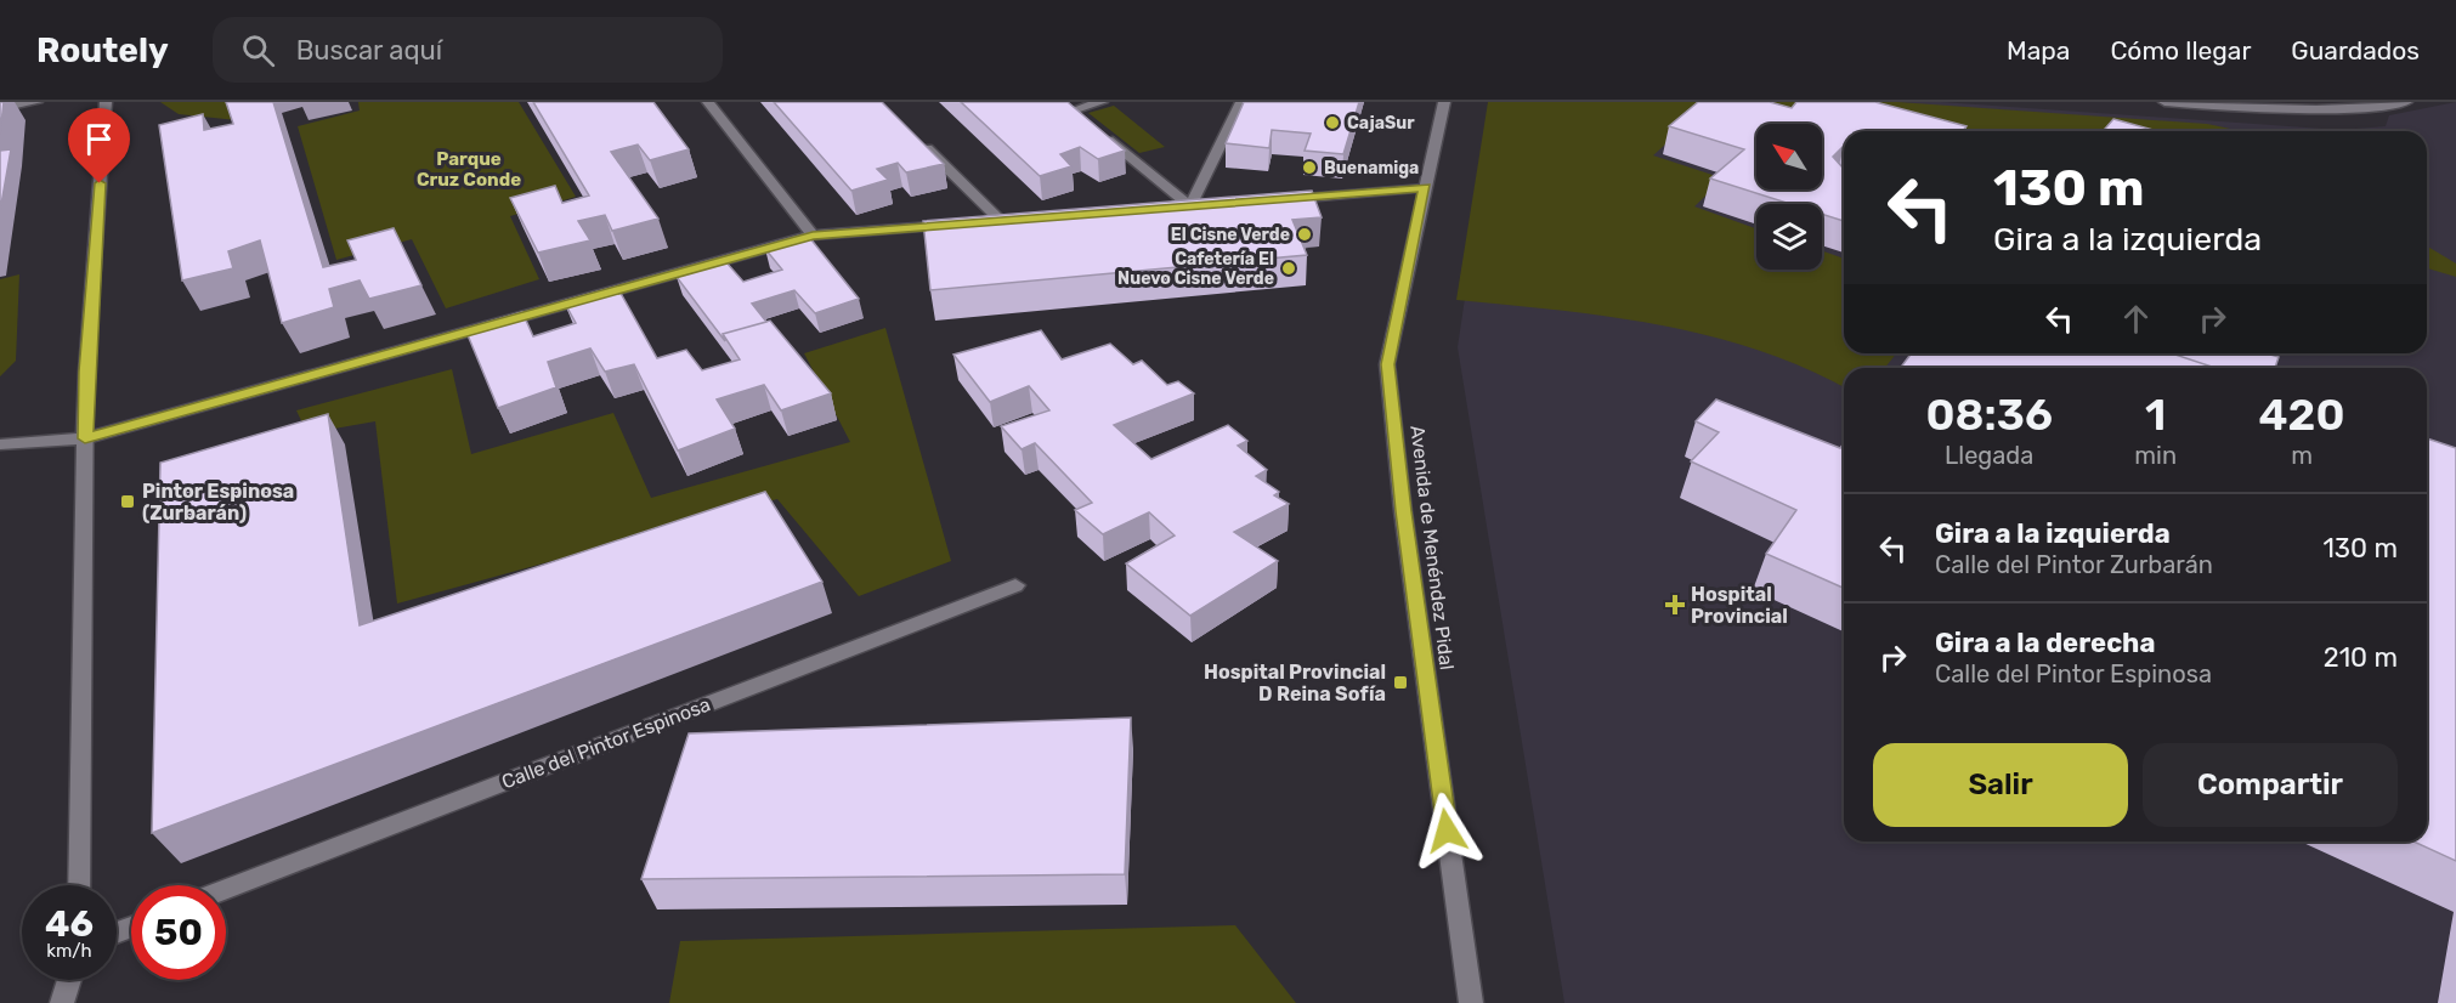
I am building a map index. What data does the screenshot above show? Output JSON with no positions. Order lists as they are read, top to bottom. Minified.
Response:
{"streets":{"street":["Avenida de Menéndez Pidal","Calle del Pintor Espinosa"]},"districts":["Parque Cruz Conde"],"places":{"other":["CajaSur","Buenamiga","El Cisne Verde","Cafetería El Nuevo Cisne Verde"],"transit":["Pintor Espinosa (Zurbarán)","Hospital Provincial D Reina Sofía"],"health":["Hospital Provincial"]},"north":"top left","page":{"header":"Routely","search":"Buscar aquí","nav":["Mapa","Cómo llegar","Guardados"],"turn":["130 m","Gira a la izquierda"],"eta":["08:36","Llegada","1","min","420","m"],"list":[{"name":"Gira a la izquierda","note":"Calle del Pintor Zurbarán","value":"130 m"},{"name":"Gira a la derecha","note":"Calle del Pintor Espinosa","value":"210 m"}],"buttons":["Salir","Compartir"],"speed":"46 km/h","limit":"50"}}
